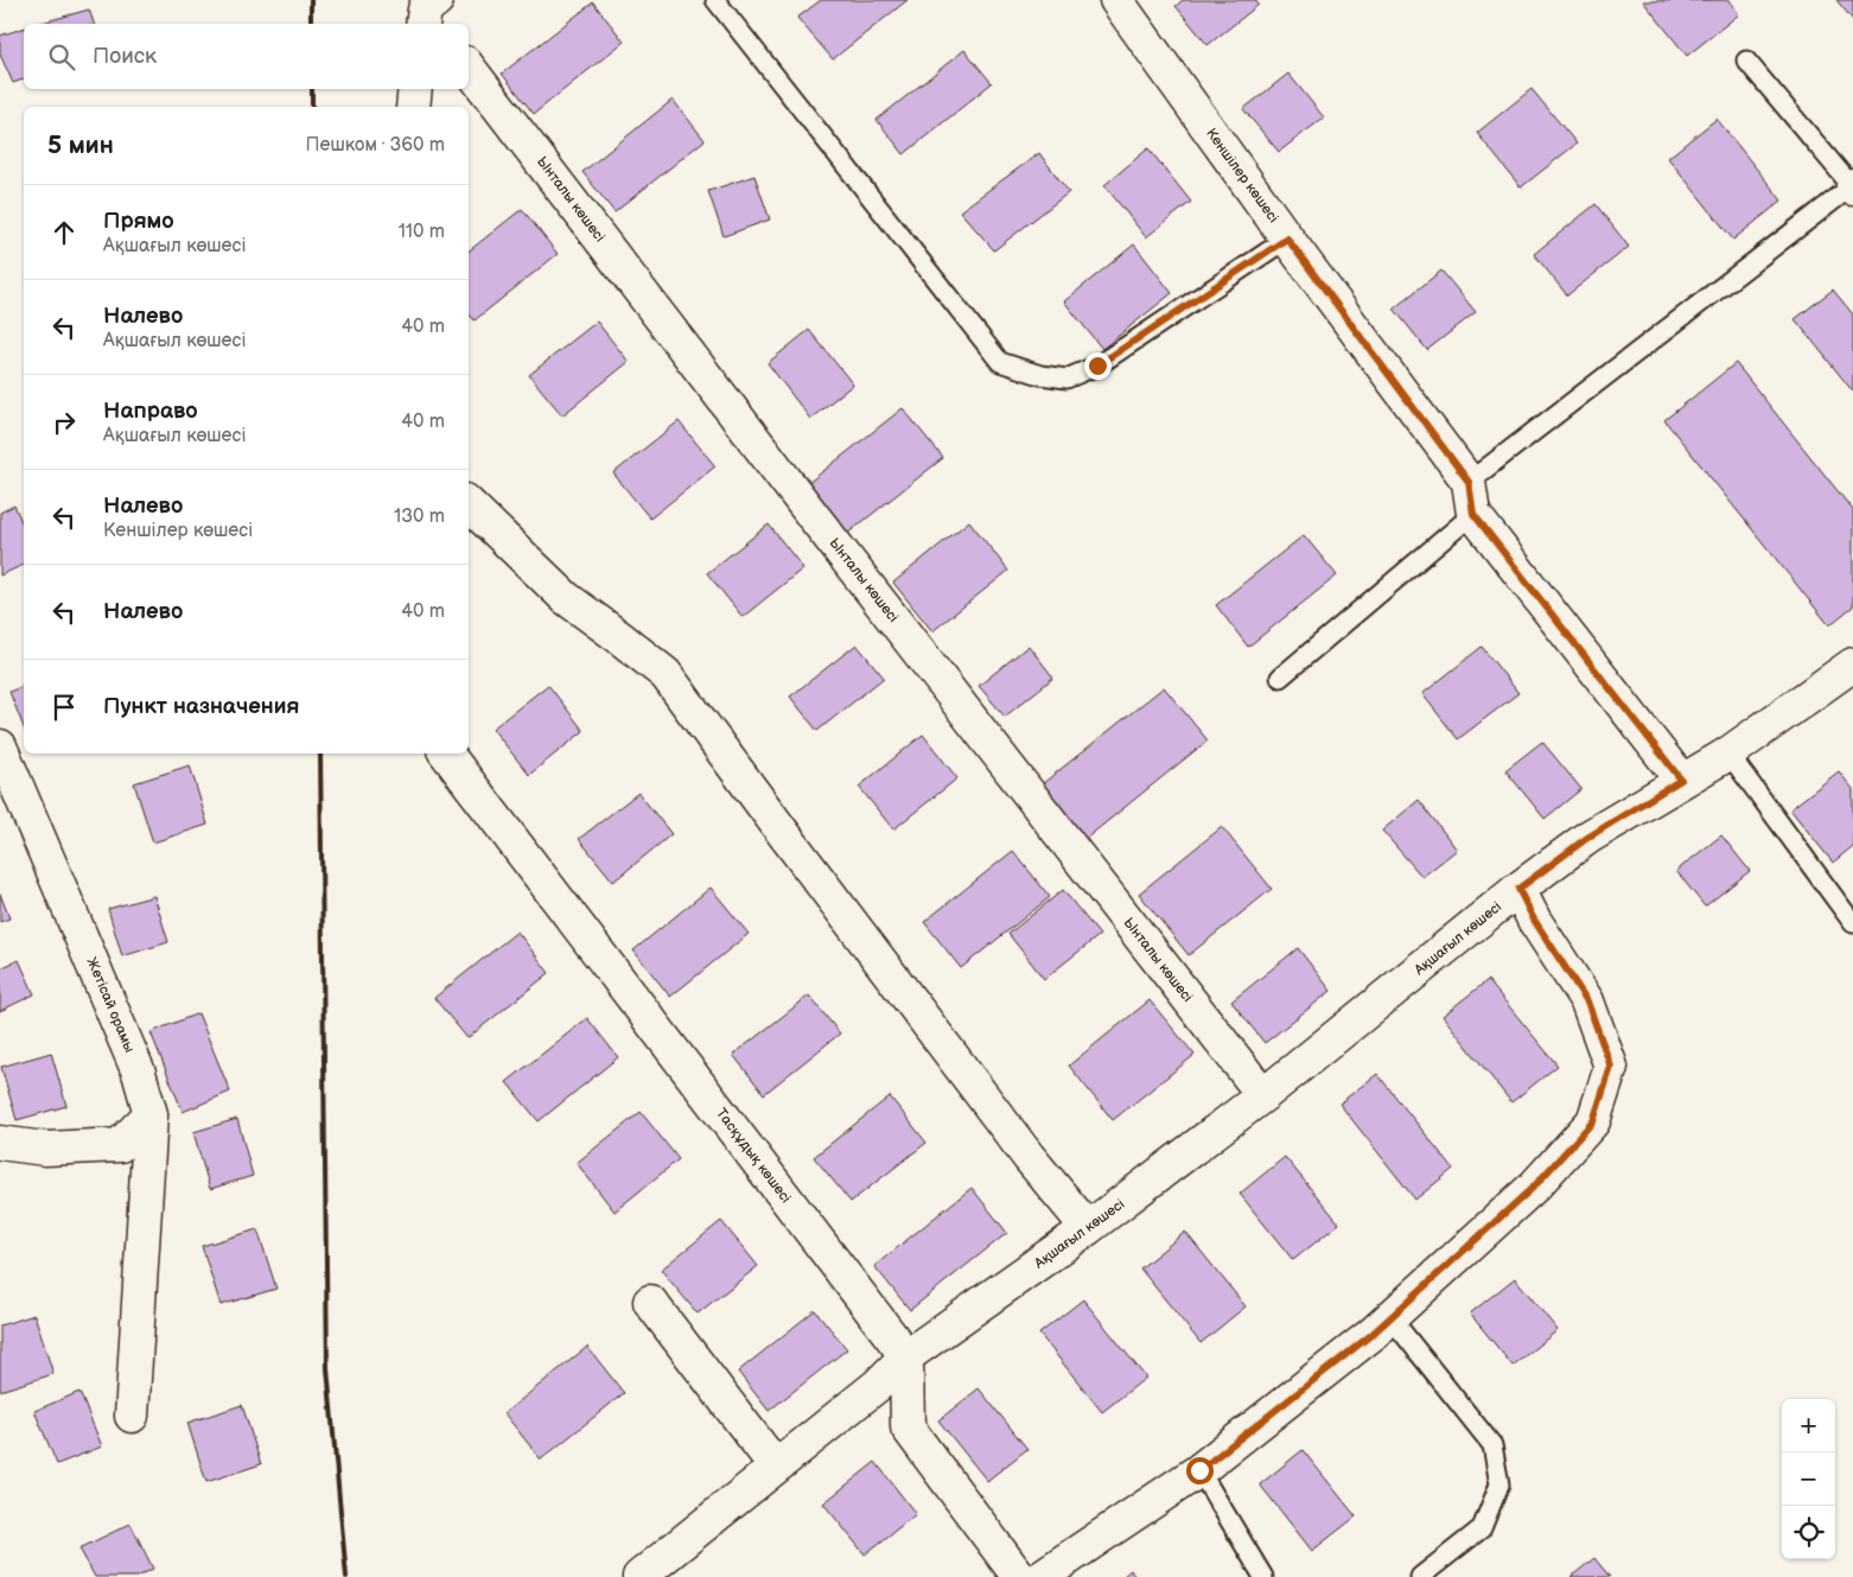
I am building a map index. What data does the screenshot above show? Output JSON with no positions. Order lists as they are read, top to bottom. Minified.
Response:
{"streets":{"street":["Кеншілер көшесі","Ынталы көшесі","Ақшағыл көшесі","Жетісай орамы","Тасқұдық көшесі"]},"crossings":[["Кеншілер көшесі","Ақшағыл көшесі"],["Ынталы көшесі","Ақшағыл көшесі"],["Ақшағыл көшесі","Тасқұдық көшесі"]],"page":{"search":"Поиск","heading":["5 мин","Пешком · 360 m"],"list":[["Прямо","Ақшағыл көшесі","110 m"],["Налево","Ақшағыл көшесі","40 m"],["Направо","Ақшағыл көшесі","40 m"],["Налево","Кеншілер көшесі","130 m"],["Налево","40 m"],"Пункт назначения"],"map_buttons":["+","−"]}}
